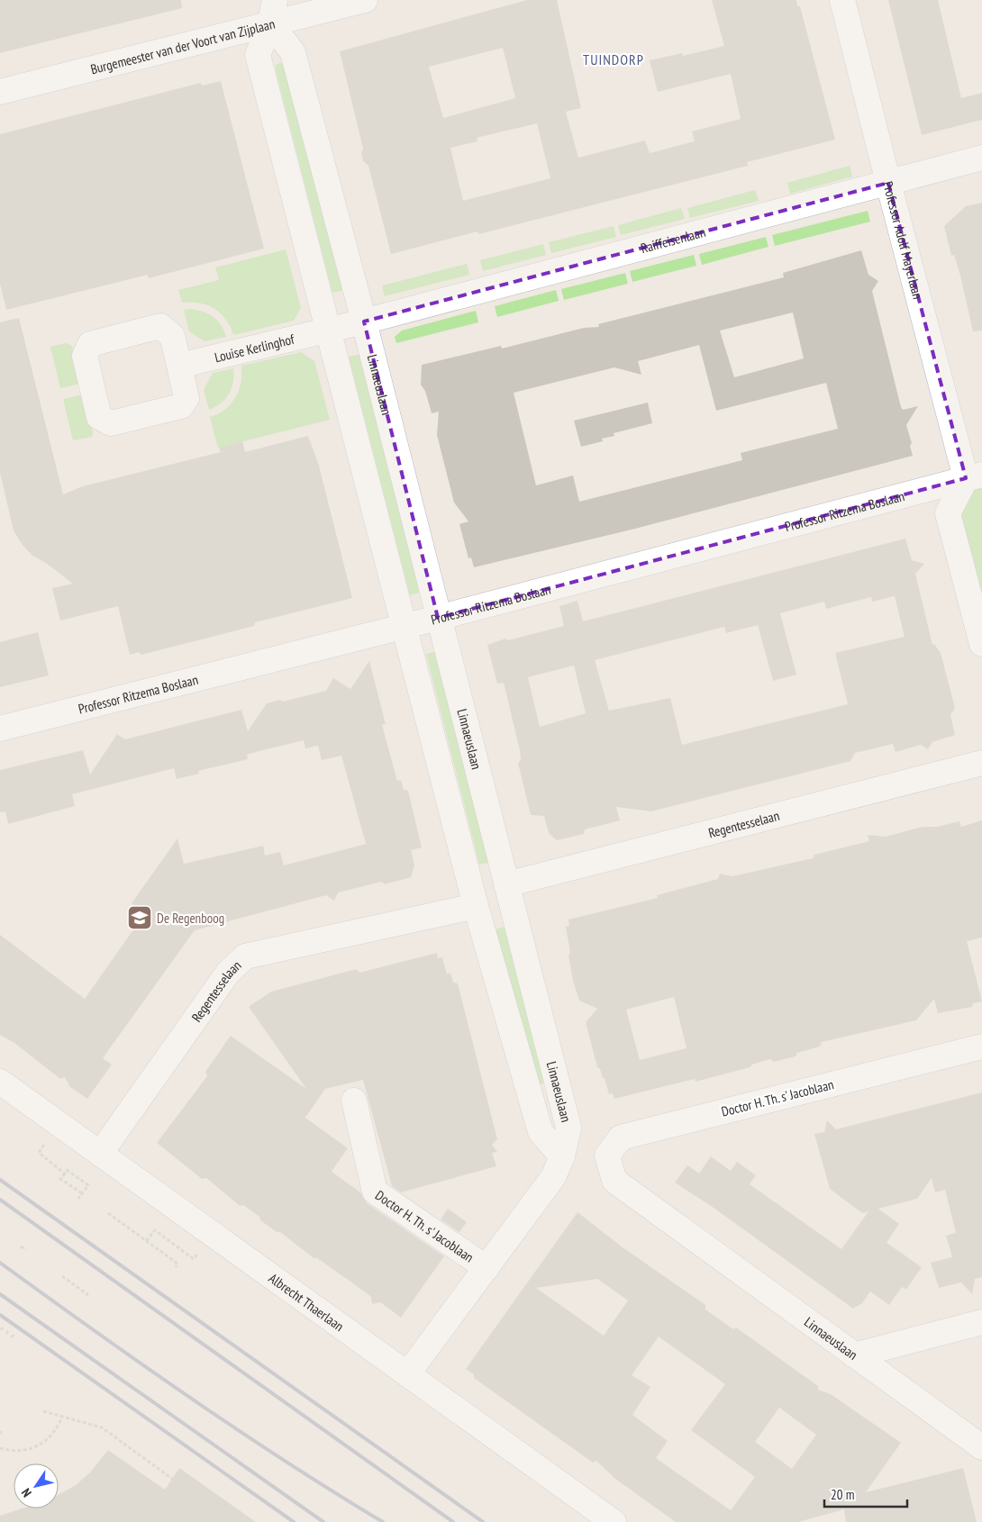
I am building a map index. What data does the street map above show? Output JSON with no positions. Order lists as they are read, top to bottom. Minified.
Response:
{"streets":{"street":["Burgemeester van der Voort van Zijplaan","Raiffeisenlaan","Professor Adolf Mayerlaan","Louise Kerlinghof","Linnaeuslaan","Professor Ritzema Boslaan","Regentesselaan","Doctor H. Th. s' Jacoblaan","Albrecht Thaerlaan"]},"crossings":[["Burgemeester van der Voort van Zijplaan","Linnaeuslaan"],["Raiffeisenlaan","Professor Adolf Mayerlaan"],["Raiffeisenlaan","Linnaeuslaan"],["Professor Adolf Mayerlaan","Professor Ritzema Boslaan"],["Louise Kerlinghof","Linnaeuslaan"],["Linnaeuslaan","Professor Ritzema Boslaan"],["Linnaeuslaan","Regentesselaan"],["Linnaeuslaan","Doctor H. Th. s' Jacoblaan"],["Regentesselaan","Albrecht Thaerlaan"],["Doctor H. Th. s' Jacoblaan","Albrecht Thaerlaan"]],"districts":["TUINDORP"],"places":{"school or university":["De Regenboog"]},"scale_bar":"20 m","north":"bottom left"}
